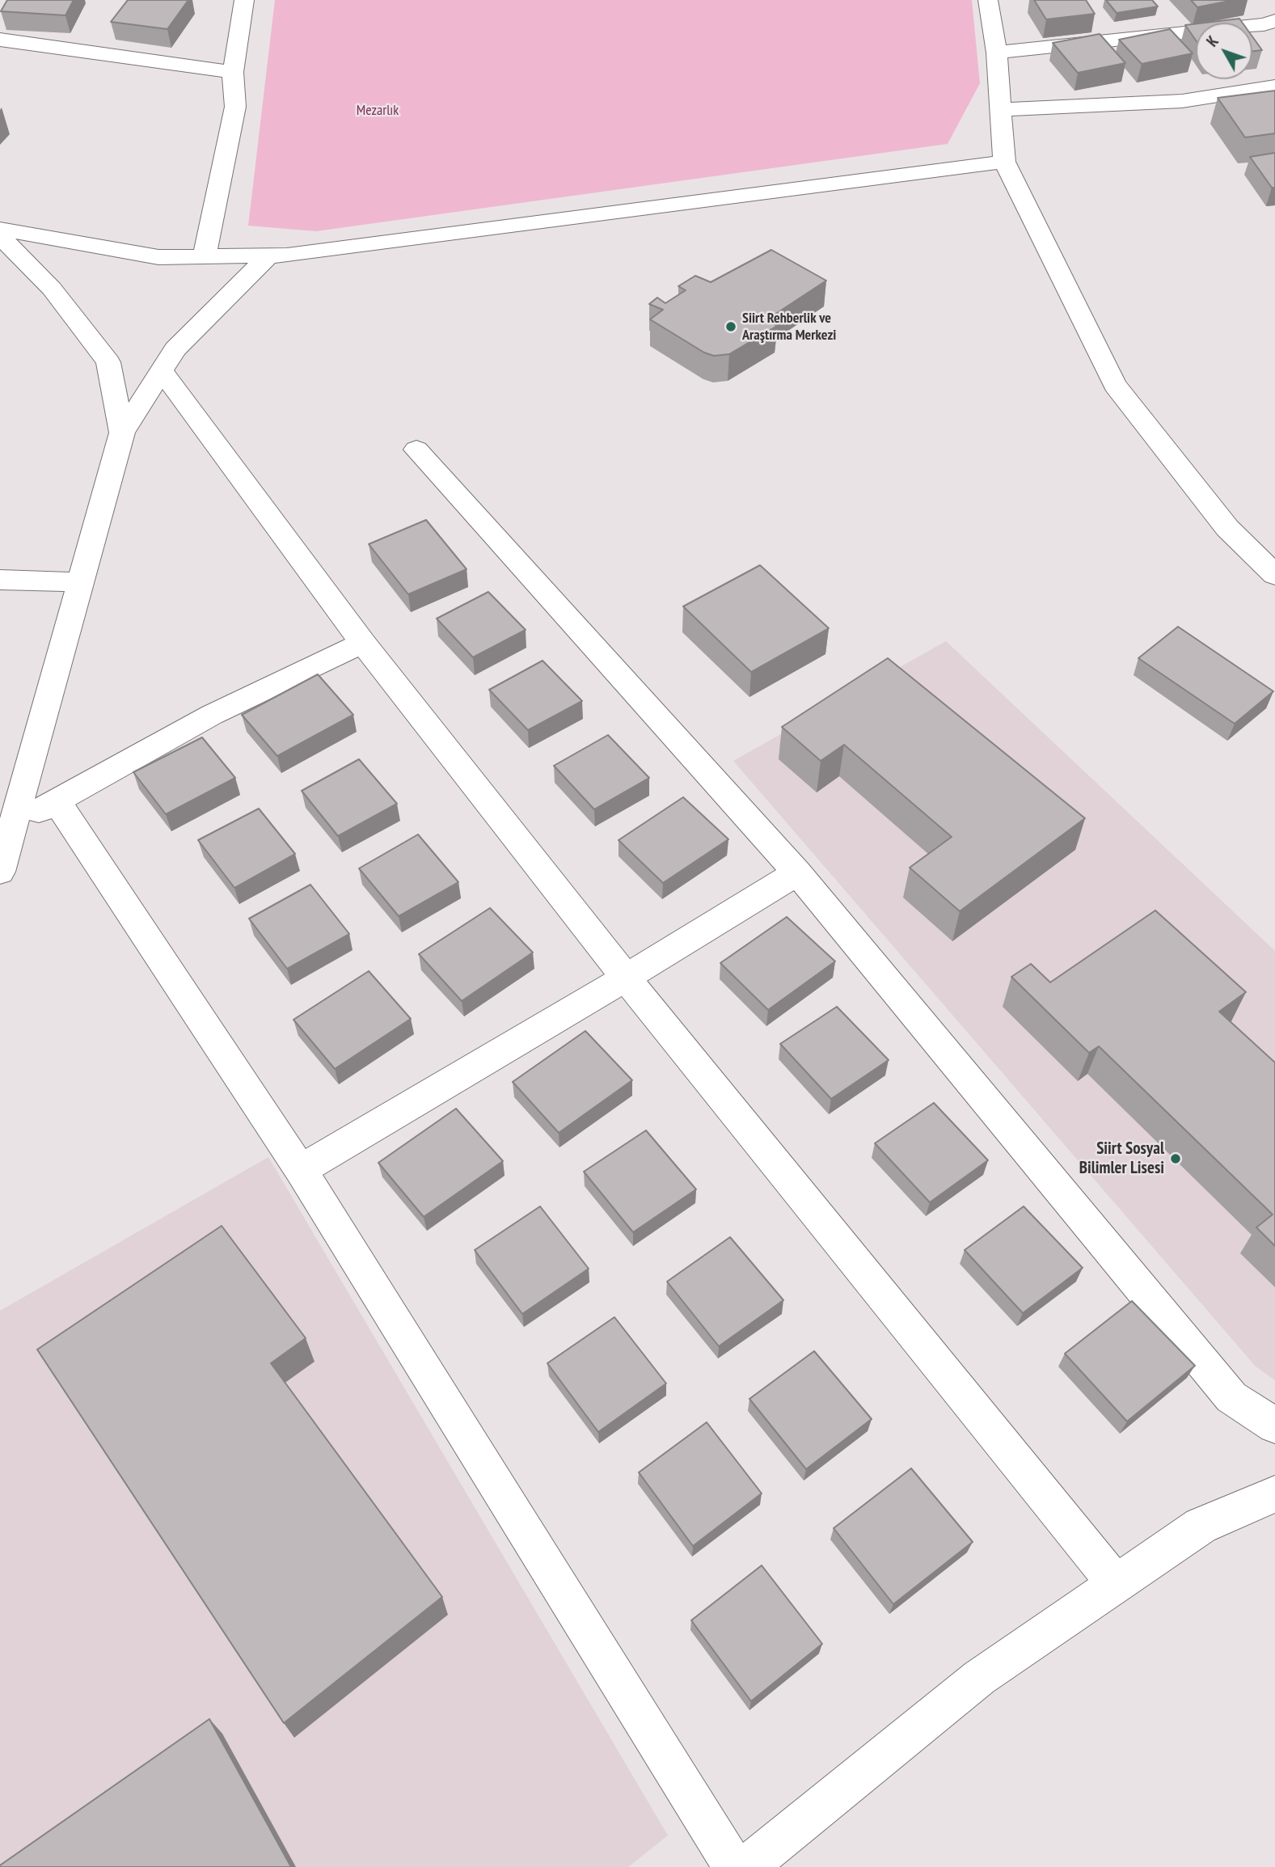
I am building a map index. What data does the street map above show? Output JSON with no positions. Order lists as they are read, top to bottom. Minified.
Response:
{"parks":["Mezarlık"],"places":["Siirt Rehberlik ve Araştırma Merkezi","Siirt Sosyal Bilimler Lisesi"],"north":"top left"}
